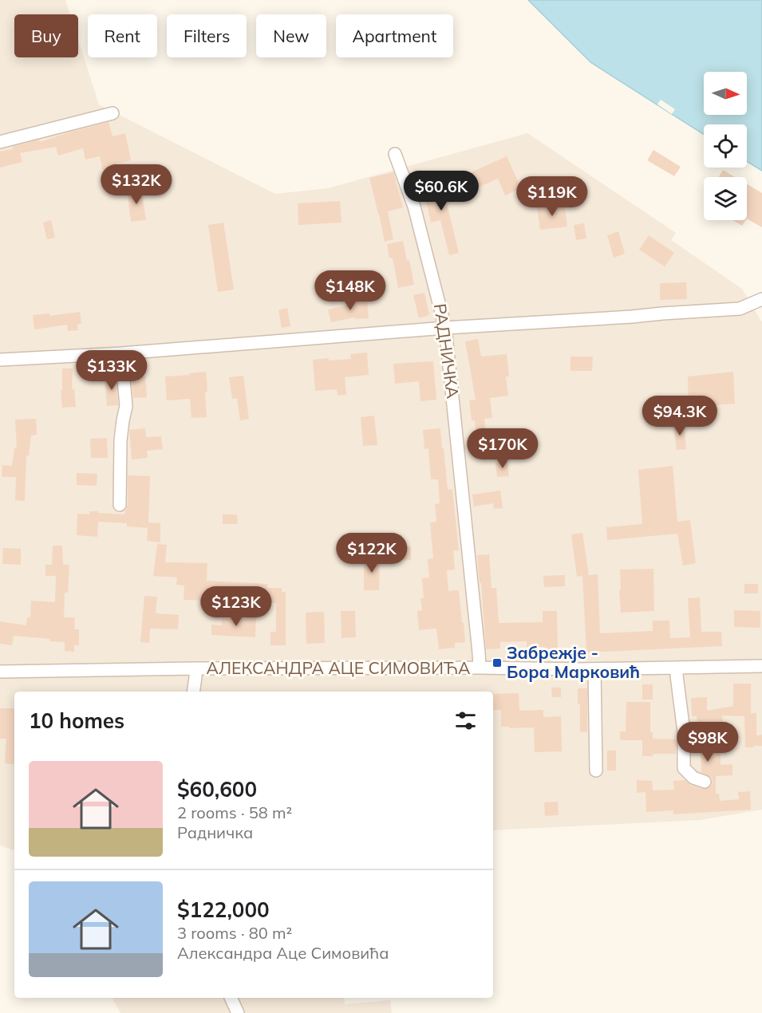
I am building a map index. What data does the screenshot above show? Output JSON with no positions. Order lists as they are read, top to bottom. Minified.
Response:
{"streets":{"street":["РАДНИЧКА","АЛЕКСАНДРА АЦЕ СИМОВИЋА"]},"crossings":[["РАДНИЧКА","АЛЕКСАНДРА АЦЕ СИМОВИЋА"]],"places":{"transit":["Забрежје - Бора Марковић"]},"north":"right","page":{"chip":["Buy","Rent","Filters","New","Apartment"],"price":["$132K","$60.6K","$119K","$148K","$133K","$94.3K","$170K","$122K","$123K","$98K"],"heading":"10 homes","list":[{"name":"$60,600","note":"2 rooms · 58 m² · Радничка"},{"name":"$122,000","note":"3 rooms · 80 m² · Александра Аце Симовића"}]}}
